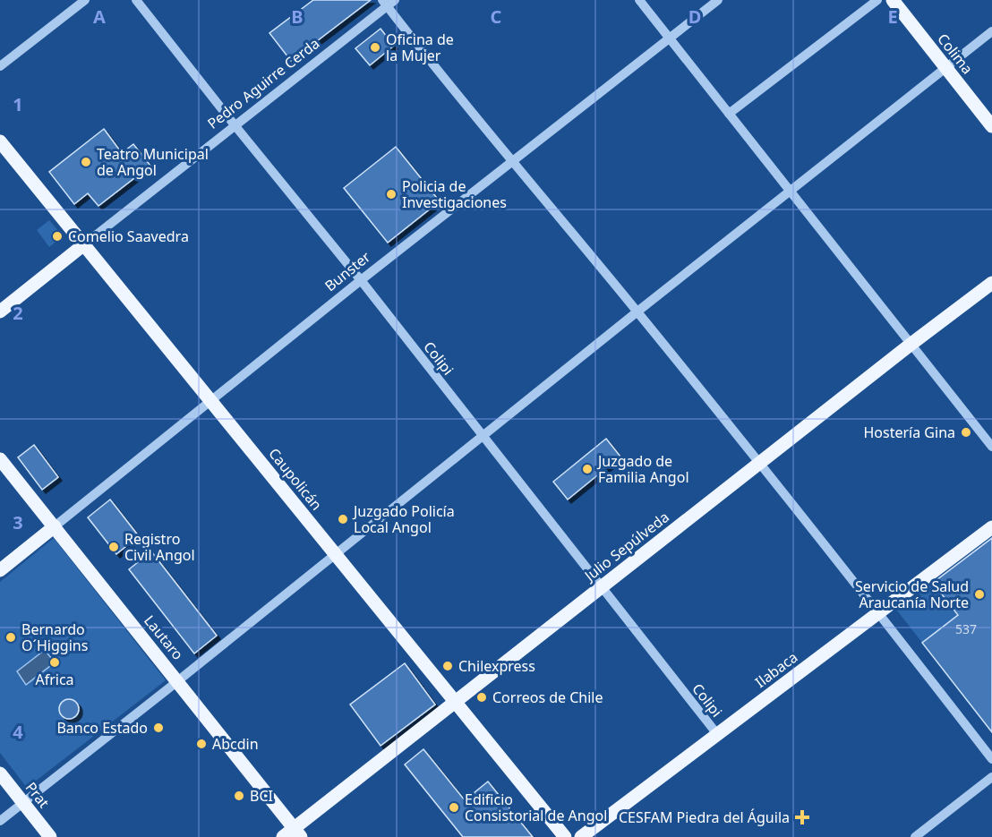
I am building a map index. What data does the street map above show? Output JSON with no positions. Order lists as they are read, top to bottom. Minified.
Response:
{"streets":{"main road":["Colima","Pedro Aguirre Cerda","Bunster","Caupolicán","Julio Sepúlveda","Lautaro","Ilabaca","Prat"],"street":["Colipi"]},"crossings":[["Pedro Aguirre Cerda","Colipi"],["Pedro Aguirre Cerda","Caupolicán"],["Bunster","Colipi"],["Bunster","Caupolicán"],["Bunster","Lautaro"],["Colipi","Julio Sepúlveda"],["Colipi","Ilabaca"],["Caupolicán","Julio Sepúlveda"],["Julio Sepúlveda","Lautaro"]],"places":{"other":["Oficina de la Mujer","Teatro Municipal de Angol","Policia de Investigaciones","Comelio Saavedra","Hostería Gina","Juzgado de Familia Angol","Juzgado Policía Local Angol","Registro Civil Angol","Servicio de Salud Araucanía Norte","Bernardo O´Higgins","Africa","Chilexpress","Correos de Chile","Banco Estado","Abcdin","BCI","Edificio Consistorial de Angol"],"health":["CESFAM Piedra del Águila"]},"house_numbers":["537"],"grid":{"columns":["A","B","C","D","E"],"rows":["1","2","3","4"]}}
